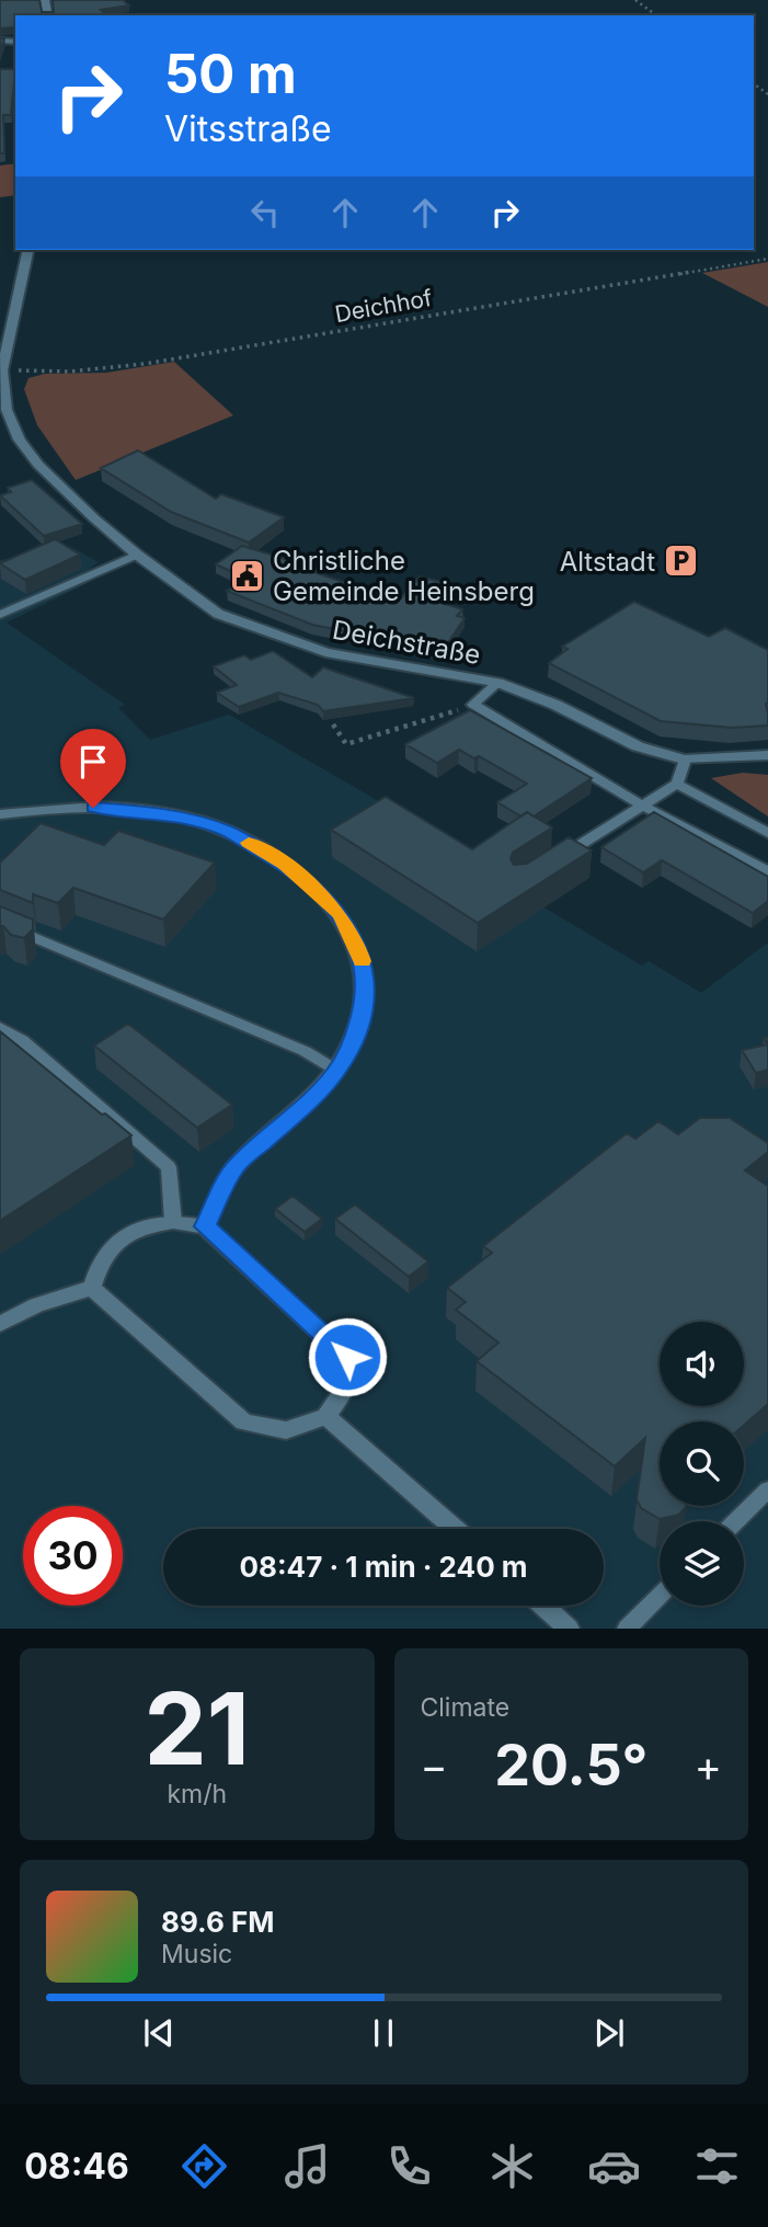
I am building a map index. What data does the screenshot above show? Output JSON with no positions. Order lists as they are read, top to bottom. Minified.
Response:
{"streets":{"street":["Deichstraße"],"path":["Deichhof"]},"crossings":[["Deichhof","Deichstraße"]],"places":{"parking":["Altstadt"],"public building":["Christliche Gemeinde Heinsberg"]},"page":{"turn":["50 m","Vitsstraße"],"limit":"30","trip":"08:47 · 1 min · 240 m","tile":[["21","km/h"],"Climate"],"heat":["−","20.5°","+"],"song":["89.6 FM","Music"],"tabs":"08:46"}}
